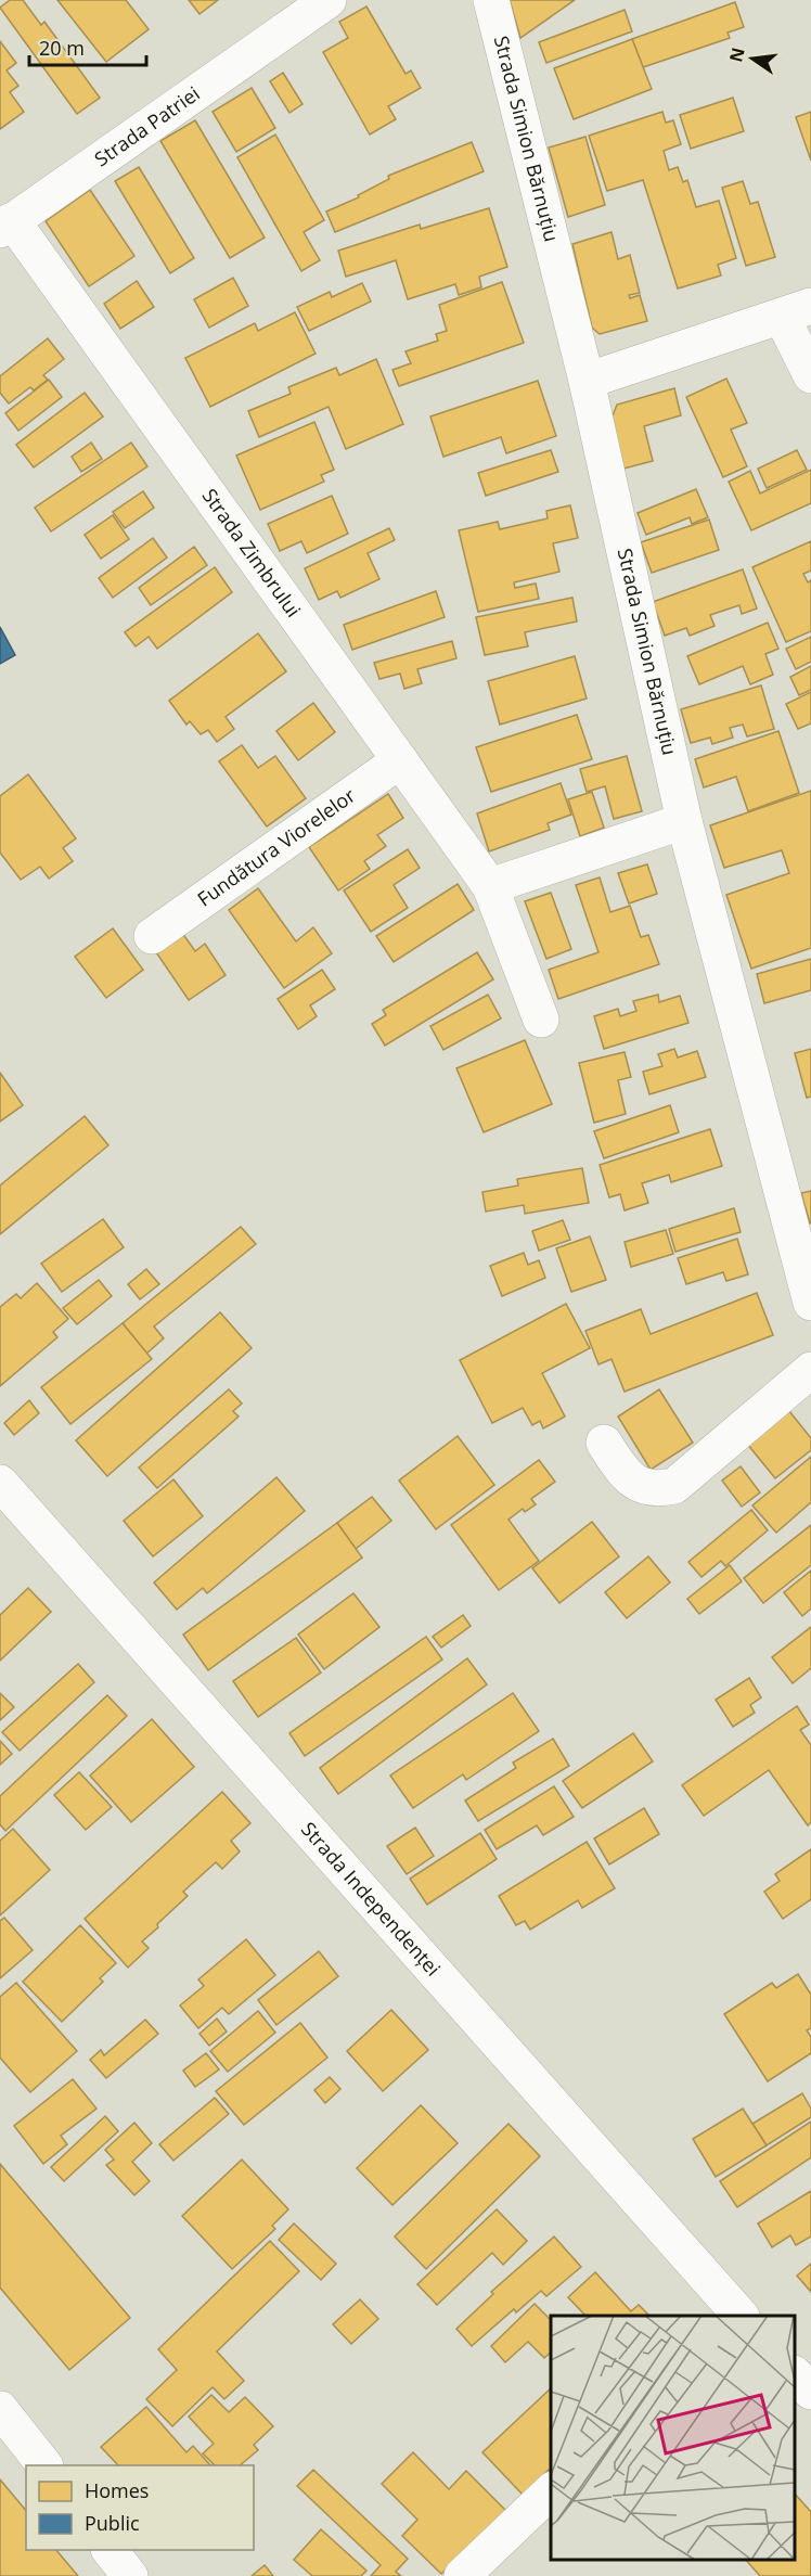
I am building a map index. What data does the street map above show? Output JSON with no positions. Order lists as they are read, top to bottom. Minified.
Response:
{"streets":{"street":["Strada Patriei","Strada Simion Bărnuțiu","Strada Zimbrului","Fundătura Viorelelor","Strada Independenței"]},"crossings":[["Strada Patriei","Strada Zimbrului"],["Strada Zimbrului","Fundătura Viorelelor"]],"legend":["Homes","Public"],"scale_bar":"20 m","north":"left"}
